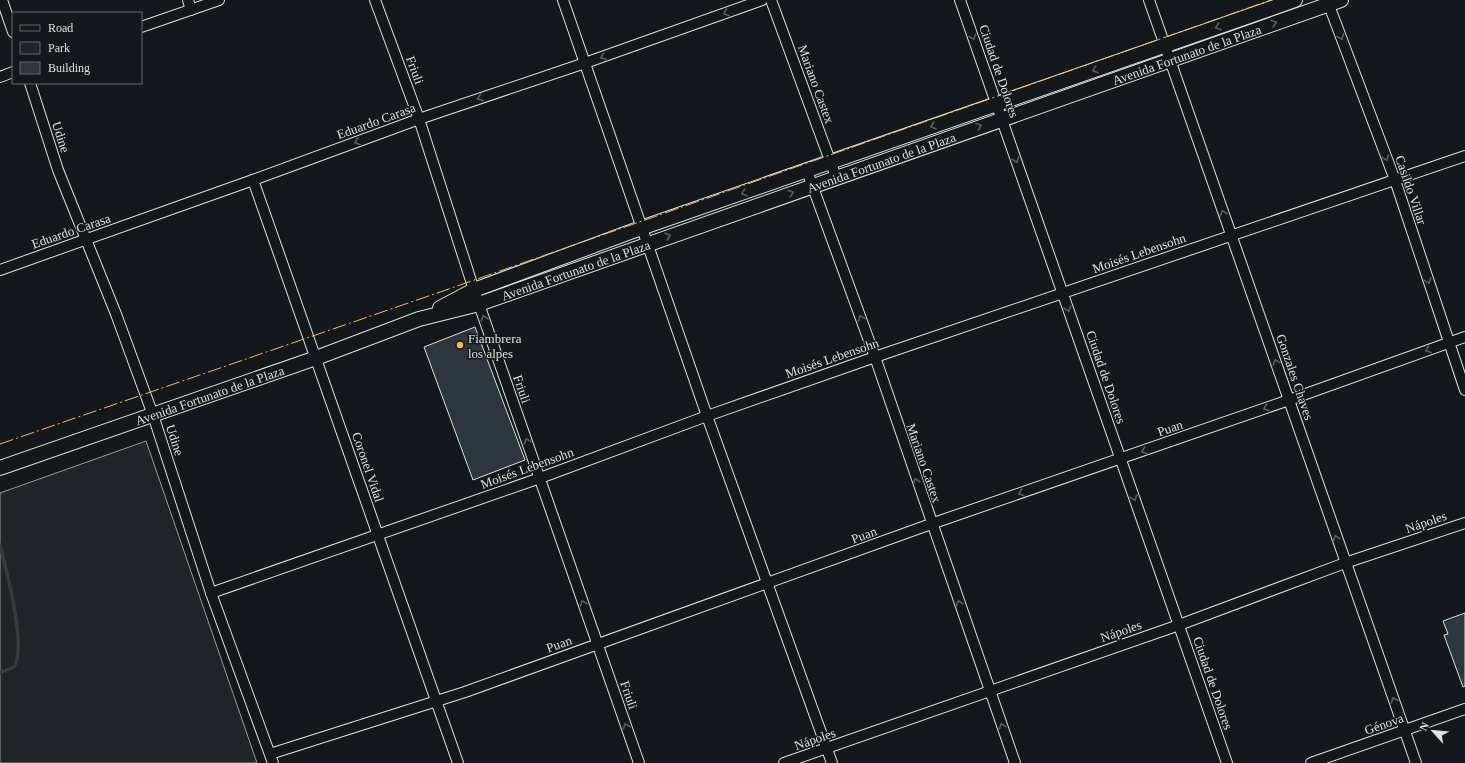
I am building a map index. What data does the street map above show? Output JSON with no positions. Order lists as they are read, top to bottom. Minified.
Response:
{"streets":{"main road":["Avenida Fortunato de la Plaza"],"street":["Friuli","Ciudad de Dolores","Mariano Castex","Eduardo Carasa","Udine","Casildo Villar","Moisés Lebensohn","Gonzales Chaves","Puan","Coronel Vidal","Nápoles","Génova"]},"crossings":[["Avenida Fortunato de la Plaza","Friuli"],["Avenida Fortunato de la Plaza","Ciudad de Dolores"],["Avenida Fortunato de la Plaza","Mariano Castex"],["Avenida Fortunato de la Plaza","Udine"],["Avenida Fortunato de la Plaza","Casildo Villar"],["Avenida Fortunato de la Plaza","Gonzales Chaves"],["Avenida Fortunato de la Plaza","Coronel Vidal"],["Friuli","Eduardo Carasa"],["Friuli","Moisés Lebensohn"],["Friuli","Puan"],["Ciudad de Dolores","Moisés Lebensohn"],["Ciudad de Dolores","Puan"],["Ciudad de Dolores","Nápoles"],["Mariano Castex","Moisés Lebensohn"],["Mariano Castex","Puan"],["Mariano Castex","Nápoles"],["Eduardo Carasa","Udine"],["Eduardo Carasa","Coronel Vidal"],["Udine","Moisés Lebensohn"],["Udine","Puan"],["Casildo Villar","Moisés Lebensohn"],["Casildo Villar","Puan"],["Moisés Lebensohn","Gonzales Chaves"],["Moisés Lebensohn","Coronel Vidal"],["Gonzales Chaves","Puan"],["Gonzales Chaves","Nápoles"],["Gonzales Chaves","Génova"],["Puan","Coronel Vidal"]],"one_way":["Friuli","Ciudad de Dolores","Mariano Castex","Eduardo Carasa","Casildo Villar","Gonzales Chaves","Puan"],"places":["Fiambrera los alpes"],"legend":["Road","Park","Building"],"north":"top left"}
